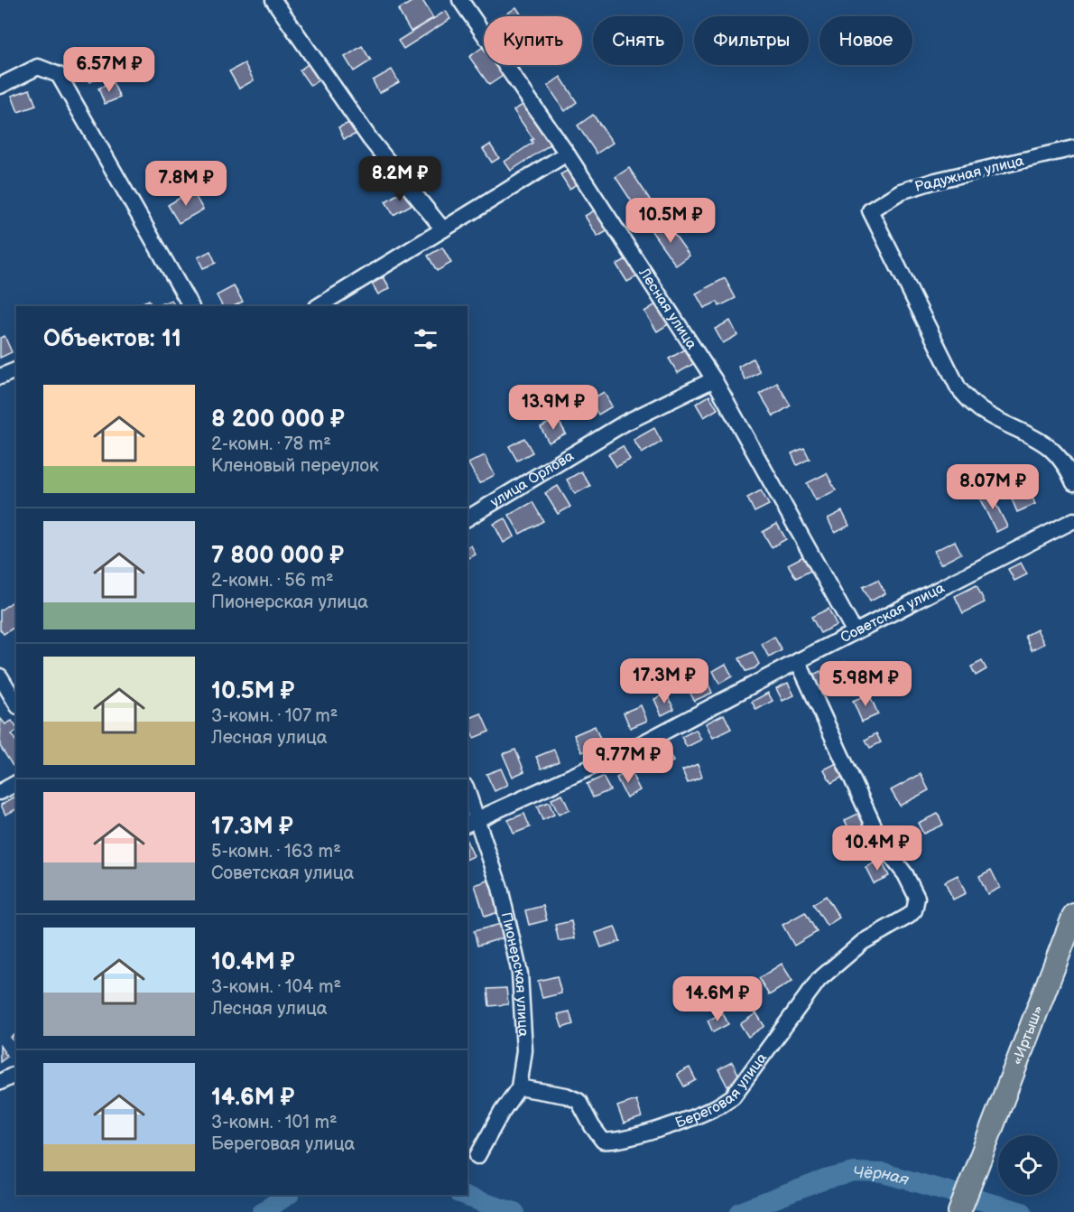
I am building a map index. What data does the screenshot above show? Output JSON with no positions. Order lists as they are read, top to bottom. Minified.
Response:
{"streets":{"highway":["«Иртыш»"],"street":["Радужная улица","Лесная улица","улица Орлова","Советская улица","Пионерская улица","Береговая улица"]},"crossings":[["Лесная улица","улица Орлова"],["Лесная улица","Советская улица"],["Советская улица","Пионерская улица"],["Советская улица","Береговая улица"],["Пионерская улица","Береговая улица"]],"water":["Чёрная"],"page":{"chip":["Купить","Снять","Фильтры","Новое"],"price":["6.57M ₽","8.2M ₽","7.8M ₽","10.5M ₽","13.9M ₽","8.07M ₽","17.3M ₽","5.98M ₽","9.77M ₽","10.4M ₽","14.6M ₽"],"heading":"Объектов: 11","list":[{"name":"8 200 000 ₽","note":"2-комн. · 78 m² · Кленовый переулок"},{"name":"7 800 000 ₽","note":"2-комн. · 56 m² · Пионерская улица"},{"name":"10.5M ₽","note":"3-комн. · 107 m² · Лесная улица"},{"name":"17.3M ₽","note":"5-комн. · 163 m² · Советская улица"},{"name":"10.4M ₽","note":"3-комн. · 104 m² · Лесная улица"},{"name":"14.6M ₽","note":"3-комн. · 101 m² · Береговая улица"}]}}
